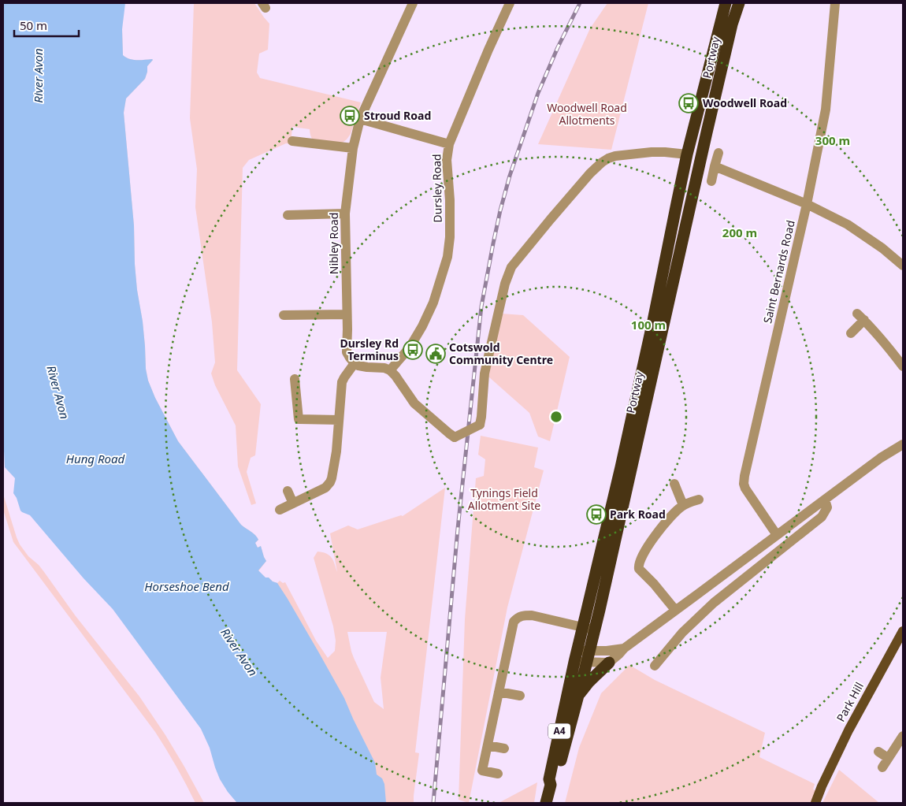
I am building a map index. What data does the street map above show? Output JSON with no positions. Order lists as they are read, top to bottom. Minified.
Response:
{"streets":{"highway":["Portway","A4"],"main road":["Park Hill"],"street":["Dursley Road","Nibley Road","Saint Bernards Road"]},"water":["River Avon","Hung Road","Horseshoe Bend"],"parks":["Woodwell Road Allotments","Tynings Field Allotment Site"],"places":{"bus stop":["Woodwell Road","Stroud Road","Dursley Rd Terminus","Park Road"],"public building":["Cotswold Community Centre"]},"scale_bar":"50 m","rings":["300 m","200 m","100 m"]}
